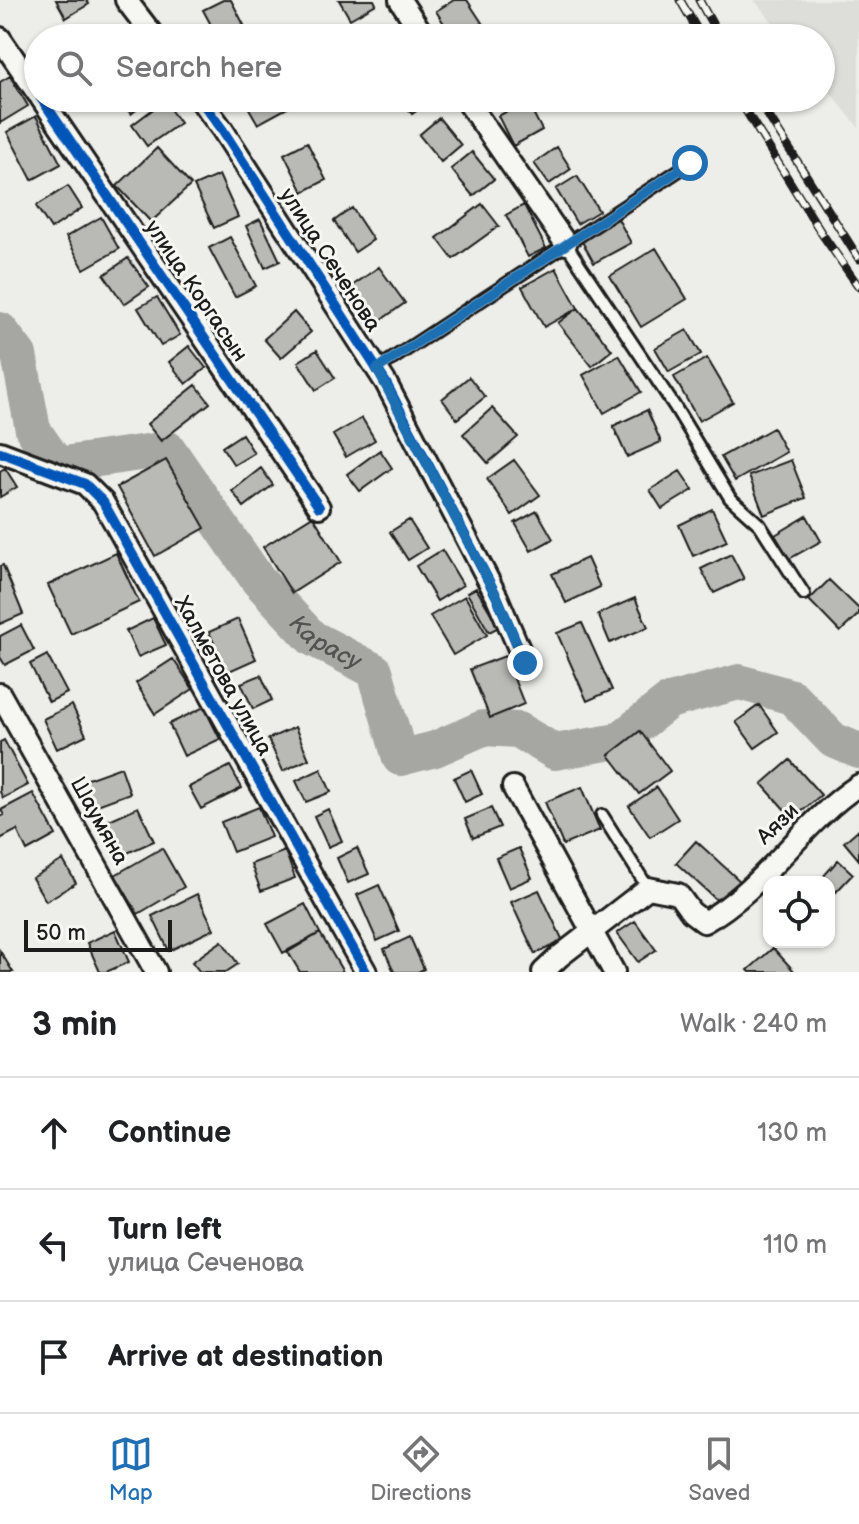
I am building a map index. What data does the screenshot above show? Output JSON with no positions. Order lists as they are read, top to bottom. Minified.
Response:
{"streets":{"street":["улица Сеченова","улица Коргасын","Халметова улица","Шаумяна","Аязи"]},"water":["Карасу"],"scale_bar":"50 m","page":{"search":"Search here","scale":"50 m","heading":["3 min","Walk · 240 m"],"list":[["Continue","130 m"],["Turn left","улица Сеченова","110 m"],"Arrive at destination"],"nav":["Map","Directions","Saved"]}}
